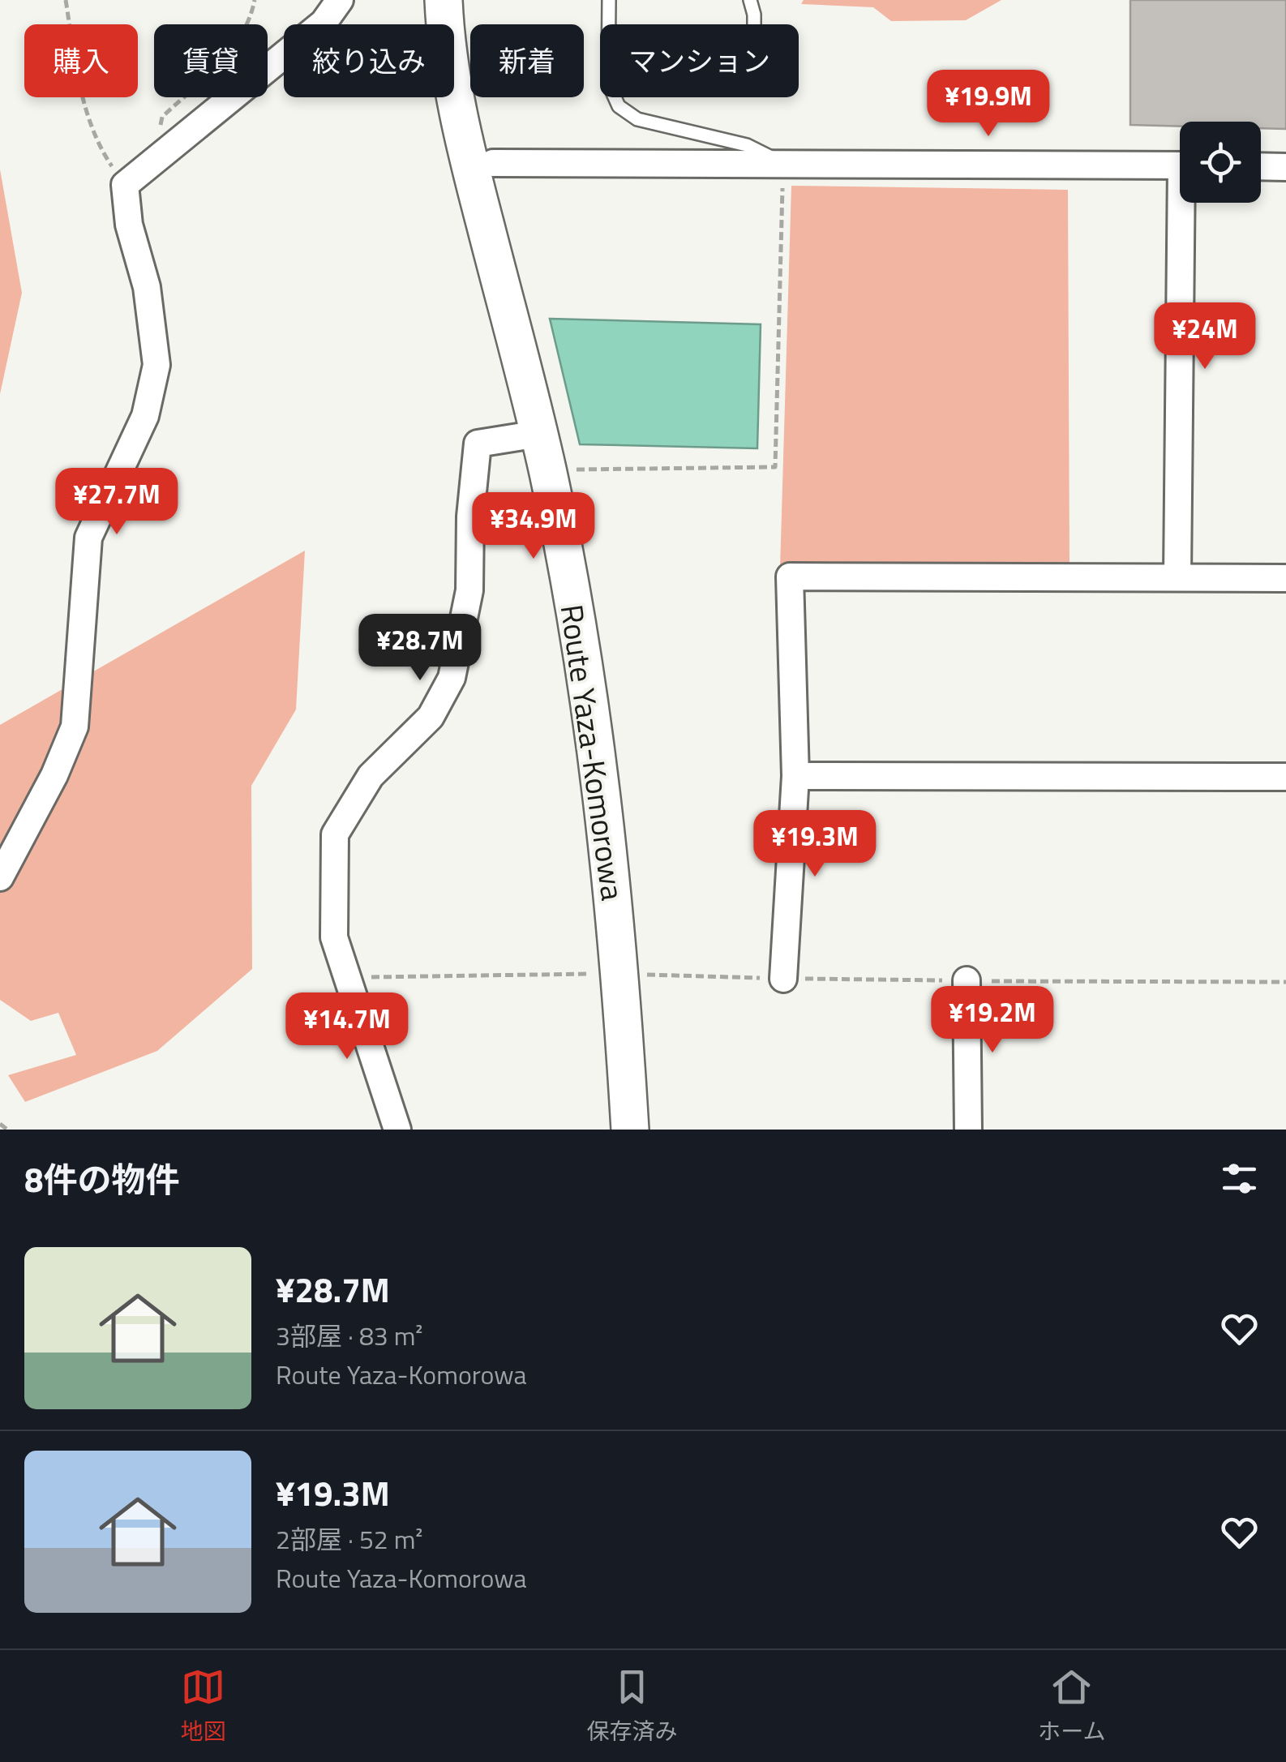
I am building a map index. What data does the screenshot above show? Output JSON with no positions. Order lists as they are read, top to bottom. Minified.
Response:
{"streets":{"main road":["Route Yaza-Komorowa"]},"page":{"chip":["購入","賃貸","絞り込み","新着","マンション"],"price":["¥19.9M","¥24M","¥27.7M","¥34.9M","¥28.7M","¥19.3M","¥19.2M","¥14.7M"],"heading":"8件の物件","list":[{"name":"¥28.7M","note":"3部屋 · 83 m² · Route Yaza-Komorowa"},{"name":"¥19.3M","note":"2部屋 · 52 m² · Route Yaza-Komorowa"}],"tabs":["地図","保存済み","ホーム"]}}
